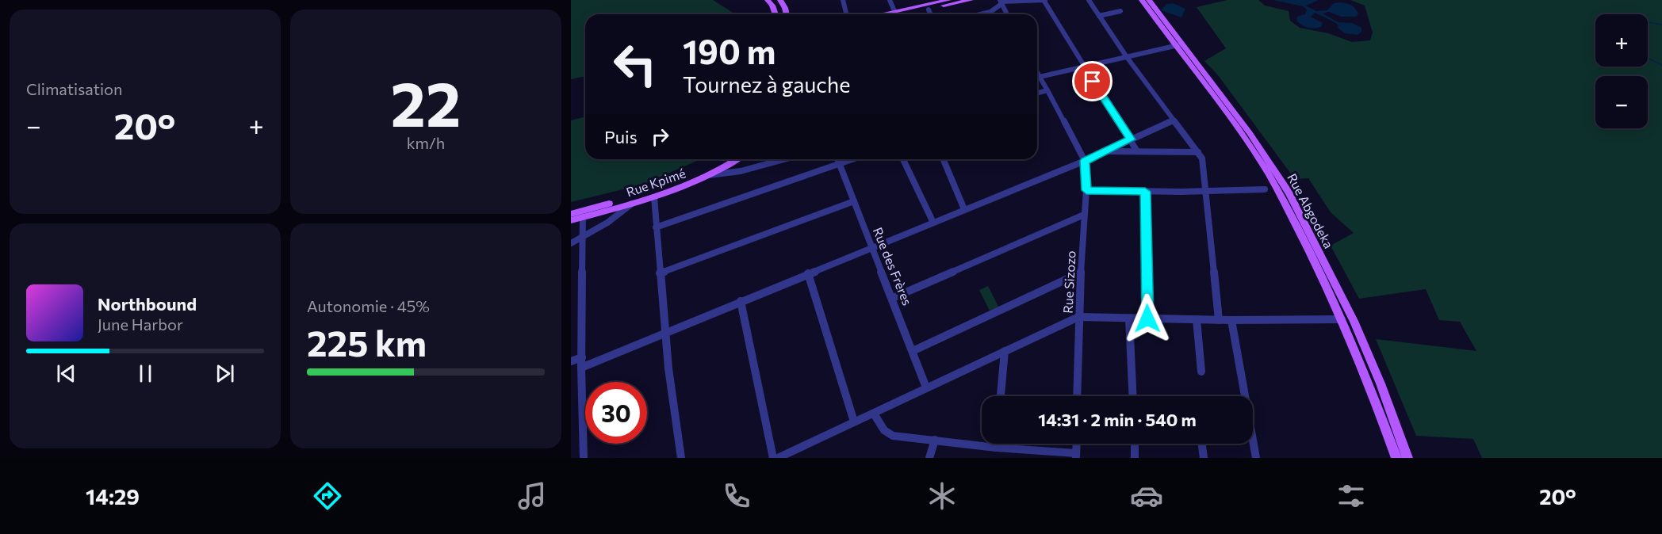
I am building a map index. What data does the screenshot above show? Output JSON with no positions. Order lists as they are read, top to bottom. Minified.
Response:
{"streets":{"main road":["Rue Kpimé","Rue Abgodeka"],"street":["Rue des Frères","Rue Sizozo"]},"page":{"tile":["Climatisation",["22","km/h"],["Autonomie · 45%","225 km"]],"map_buttons":["+","−"],"turn":["190 m","Tournez à gauche"],"heat":["−","20°","+"],"then":"Puis","song":["Northbound","June Harbor"],"limit":"30","trip":"14:31 · 2 min · 540 m","tabs":["14:29","20°"]}}
